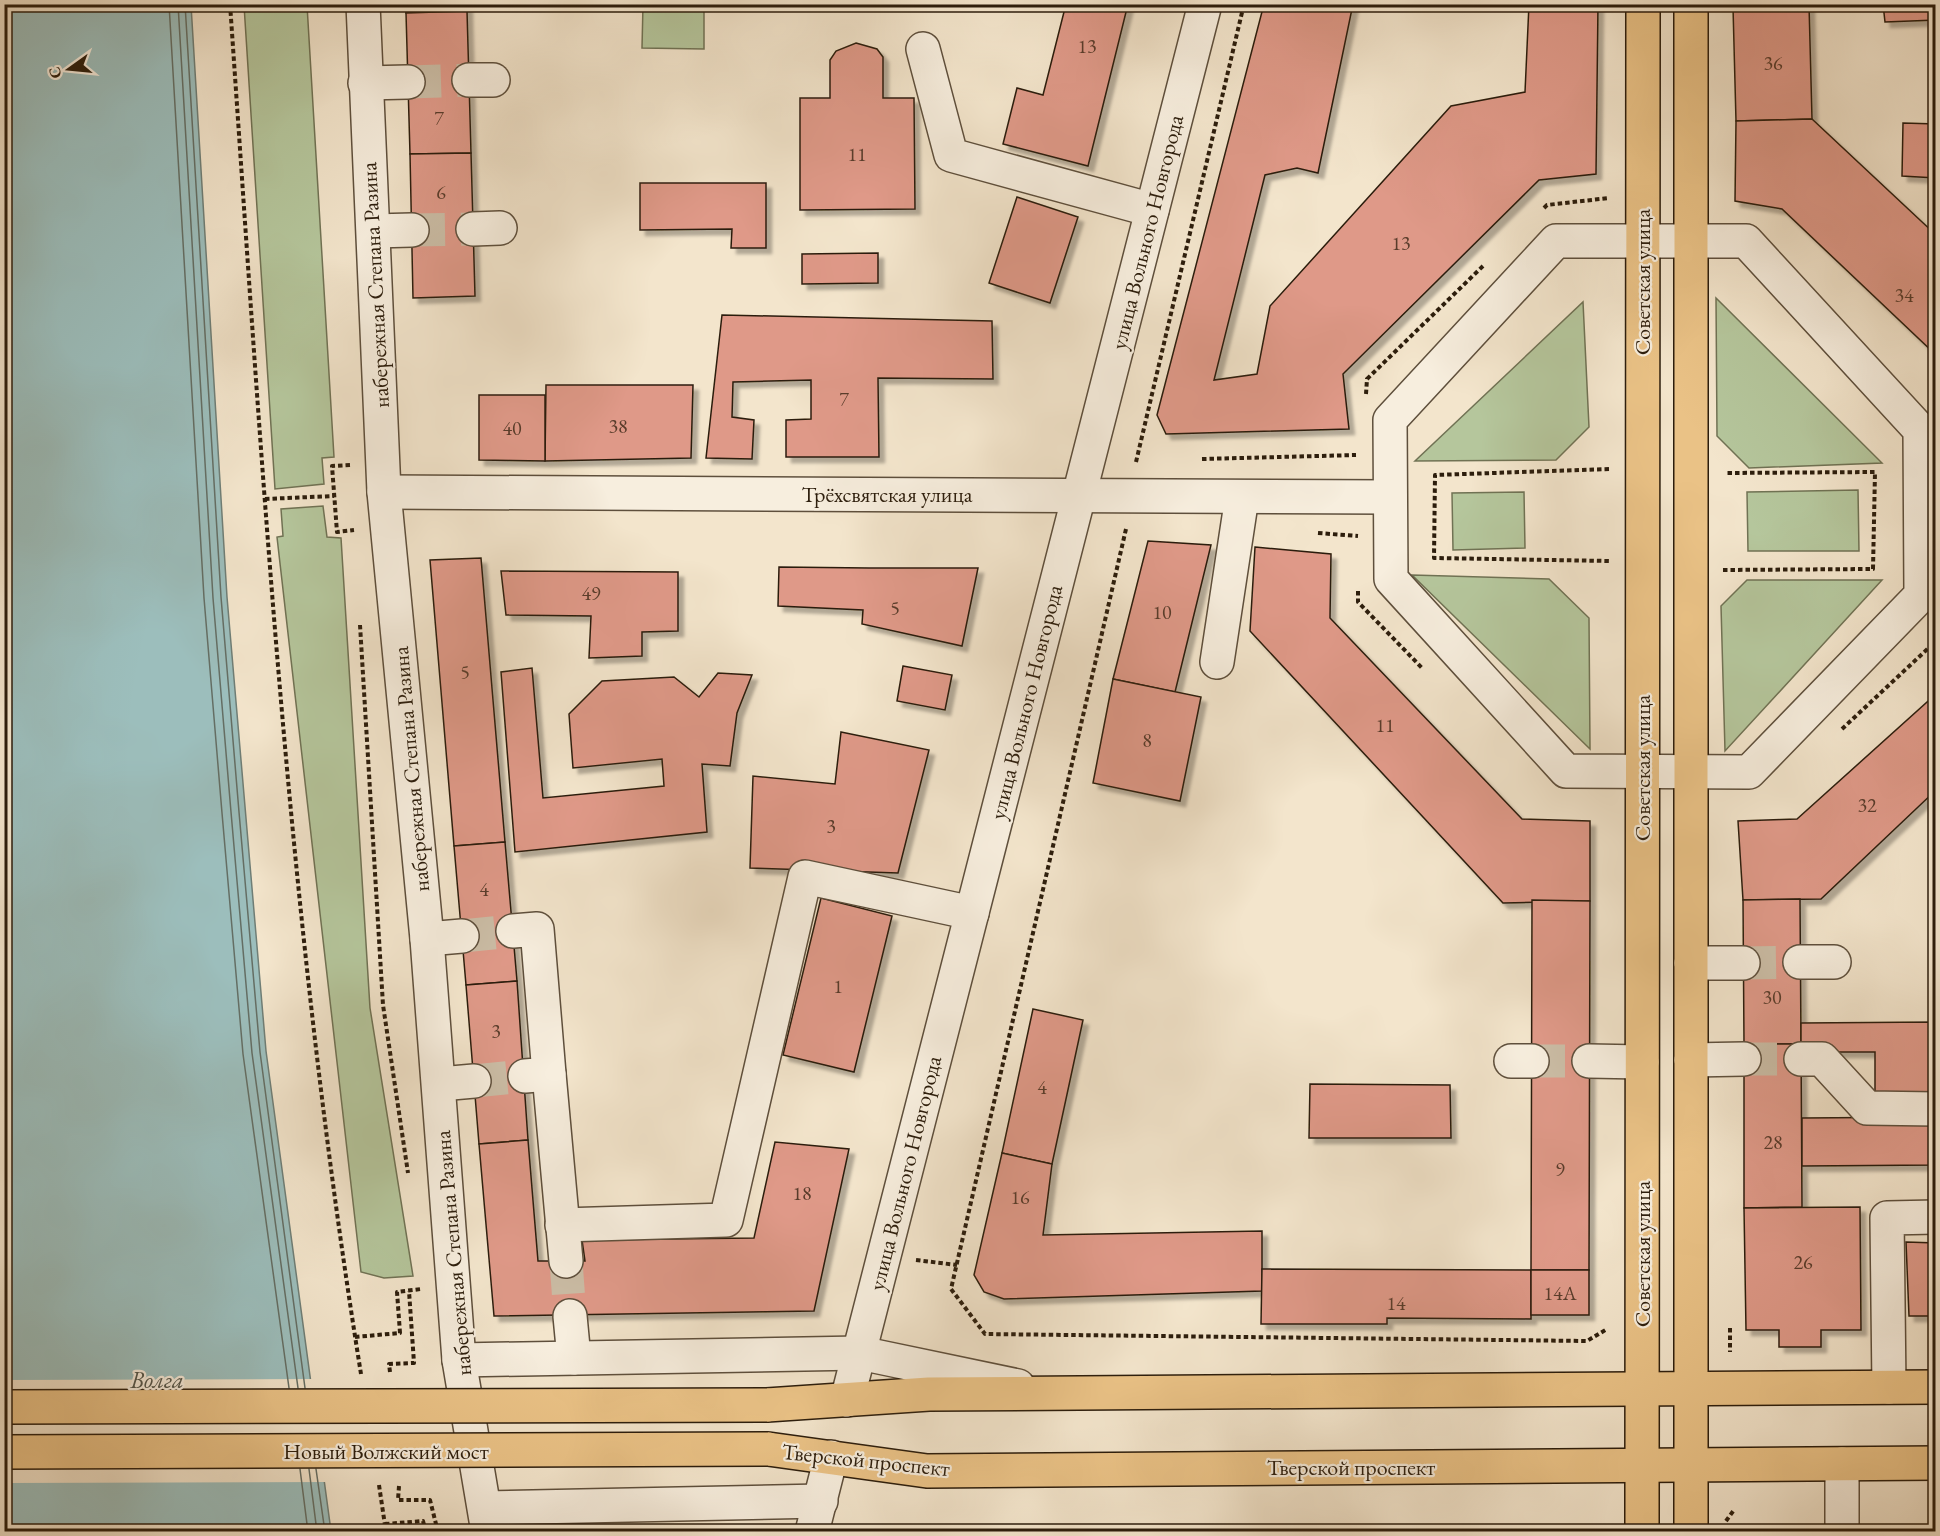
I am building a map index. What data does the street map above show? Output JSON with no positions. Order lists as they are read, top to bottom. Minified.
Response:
{"streets":{"main road":["Советская улица","Новый Волжский мост","Тверской проспект"],"street":["улица Вольного Новгорода","набережная Степана Разина","Трёхсвятская улица"]},"crossings":[["улица Вольного Новгорода","Трёхсвятская улица"],["улица Вольного Новгорода","Новый Волжский мост"],["Советская улица","Тверской проспект"],["набережная Степана Разина","Трёхсвятская улица"],["набережная Степана Разина","Тверской проспект"],["Новый Волжский мост","Тверской проспект"]],"water":["Волга"],"house_numbers":["13","36","7","11","6","13","34","7","38","40","49","5","10","5","11","8","32","3","4","1","30","3","4","28","9","18","16","26","14А","14"],"north":"left"}
